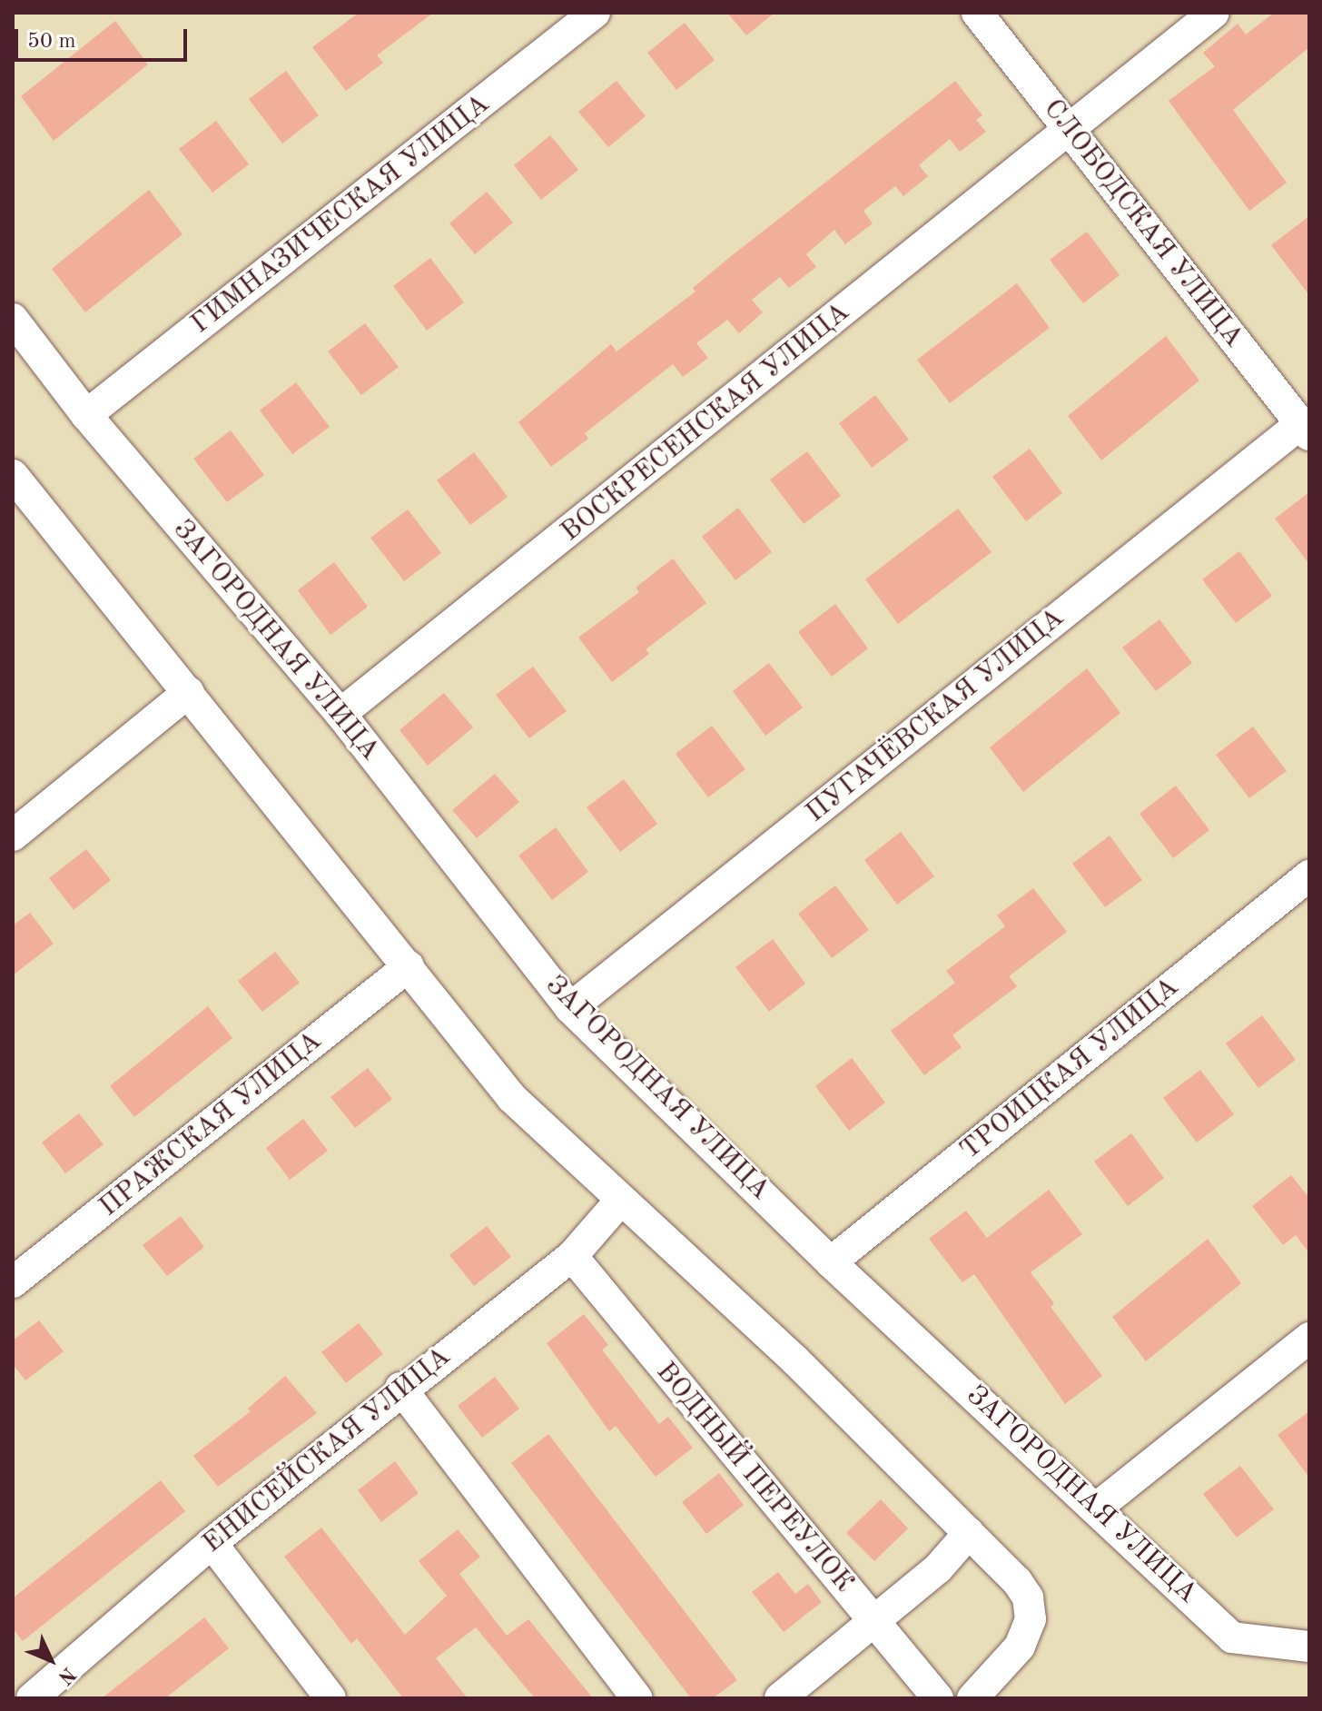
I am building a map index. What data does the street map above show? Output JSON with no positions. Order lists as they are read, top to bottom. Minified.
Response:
{"streets":{"street":["ГИМНАЗИЧЕСКАЯ УЛИЦА","СЛОБОДСКАЯ УЛИЦА","ВОСКРЕСЕНСКАЯ УЛИЦА","ЗАГОРОДНАЯ УЛИЦА","ПУГАЧЁВСКАЯ УЛИЦА","ТРОИЦКАЯ УЛИЦА","ПРАЖСКАЯ УЛИЦА","ЕНИСЕЙСКАЯ УЛИЦА","ВОДНЫЙ ПЕРЕУЛОК"]},"crossings":[["ГИМНАЗИЧЕСКАЯ УЛИЦА","ЗАГОРОДНАЯ УЛИЦА"],["СЛОБОДСКАЯ УЛИЦА","ВОСКРЕСЕНСКАЯ УЛИЦА"],["СЛОБОДСКАЯ УЛИЦА","ПУГАЧЁВСКАЯ УЛИЦА"],["ВОСКРЕСЕНСКАЯ УЛИЦА","ЗАГОРОДНАЯ УЛИЦА"],["ЗАГОРОДНАЯ УЛИЦА","ПУГАЧЁВСКАЯ УЛИЦА"],["ЗАГОРОДНАЯ УЛИЦА","ТРОИЦКАЯ УЛИЦА"],["ЕНИСЕЙСКАЯ УЛИЦА","ВОДНЫЙ ПЕРЕУЛОК"]],"scale_bar":"50 m","north":"bottom right"}
